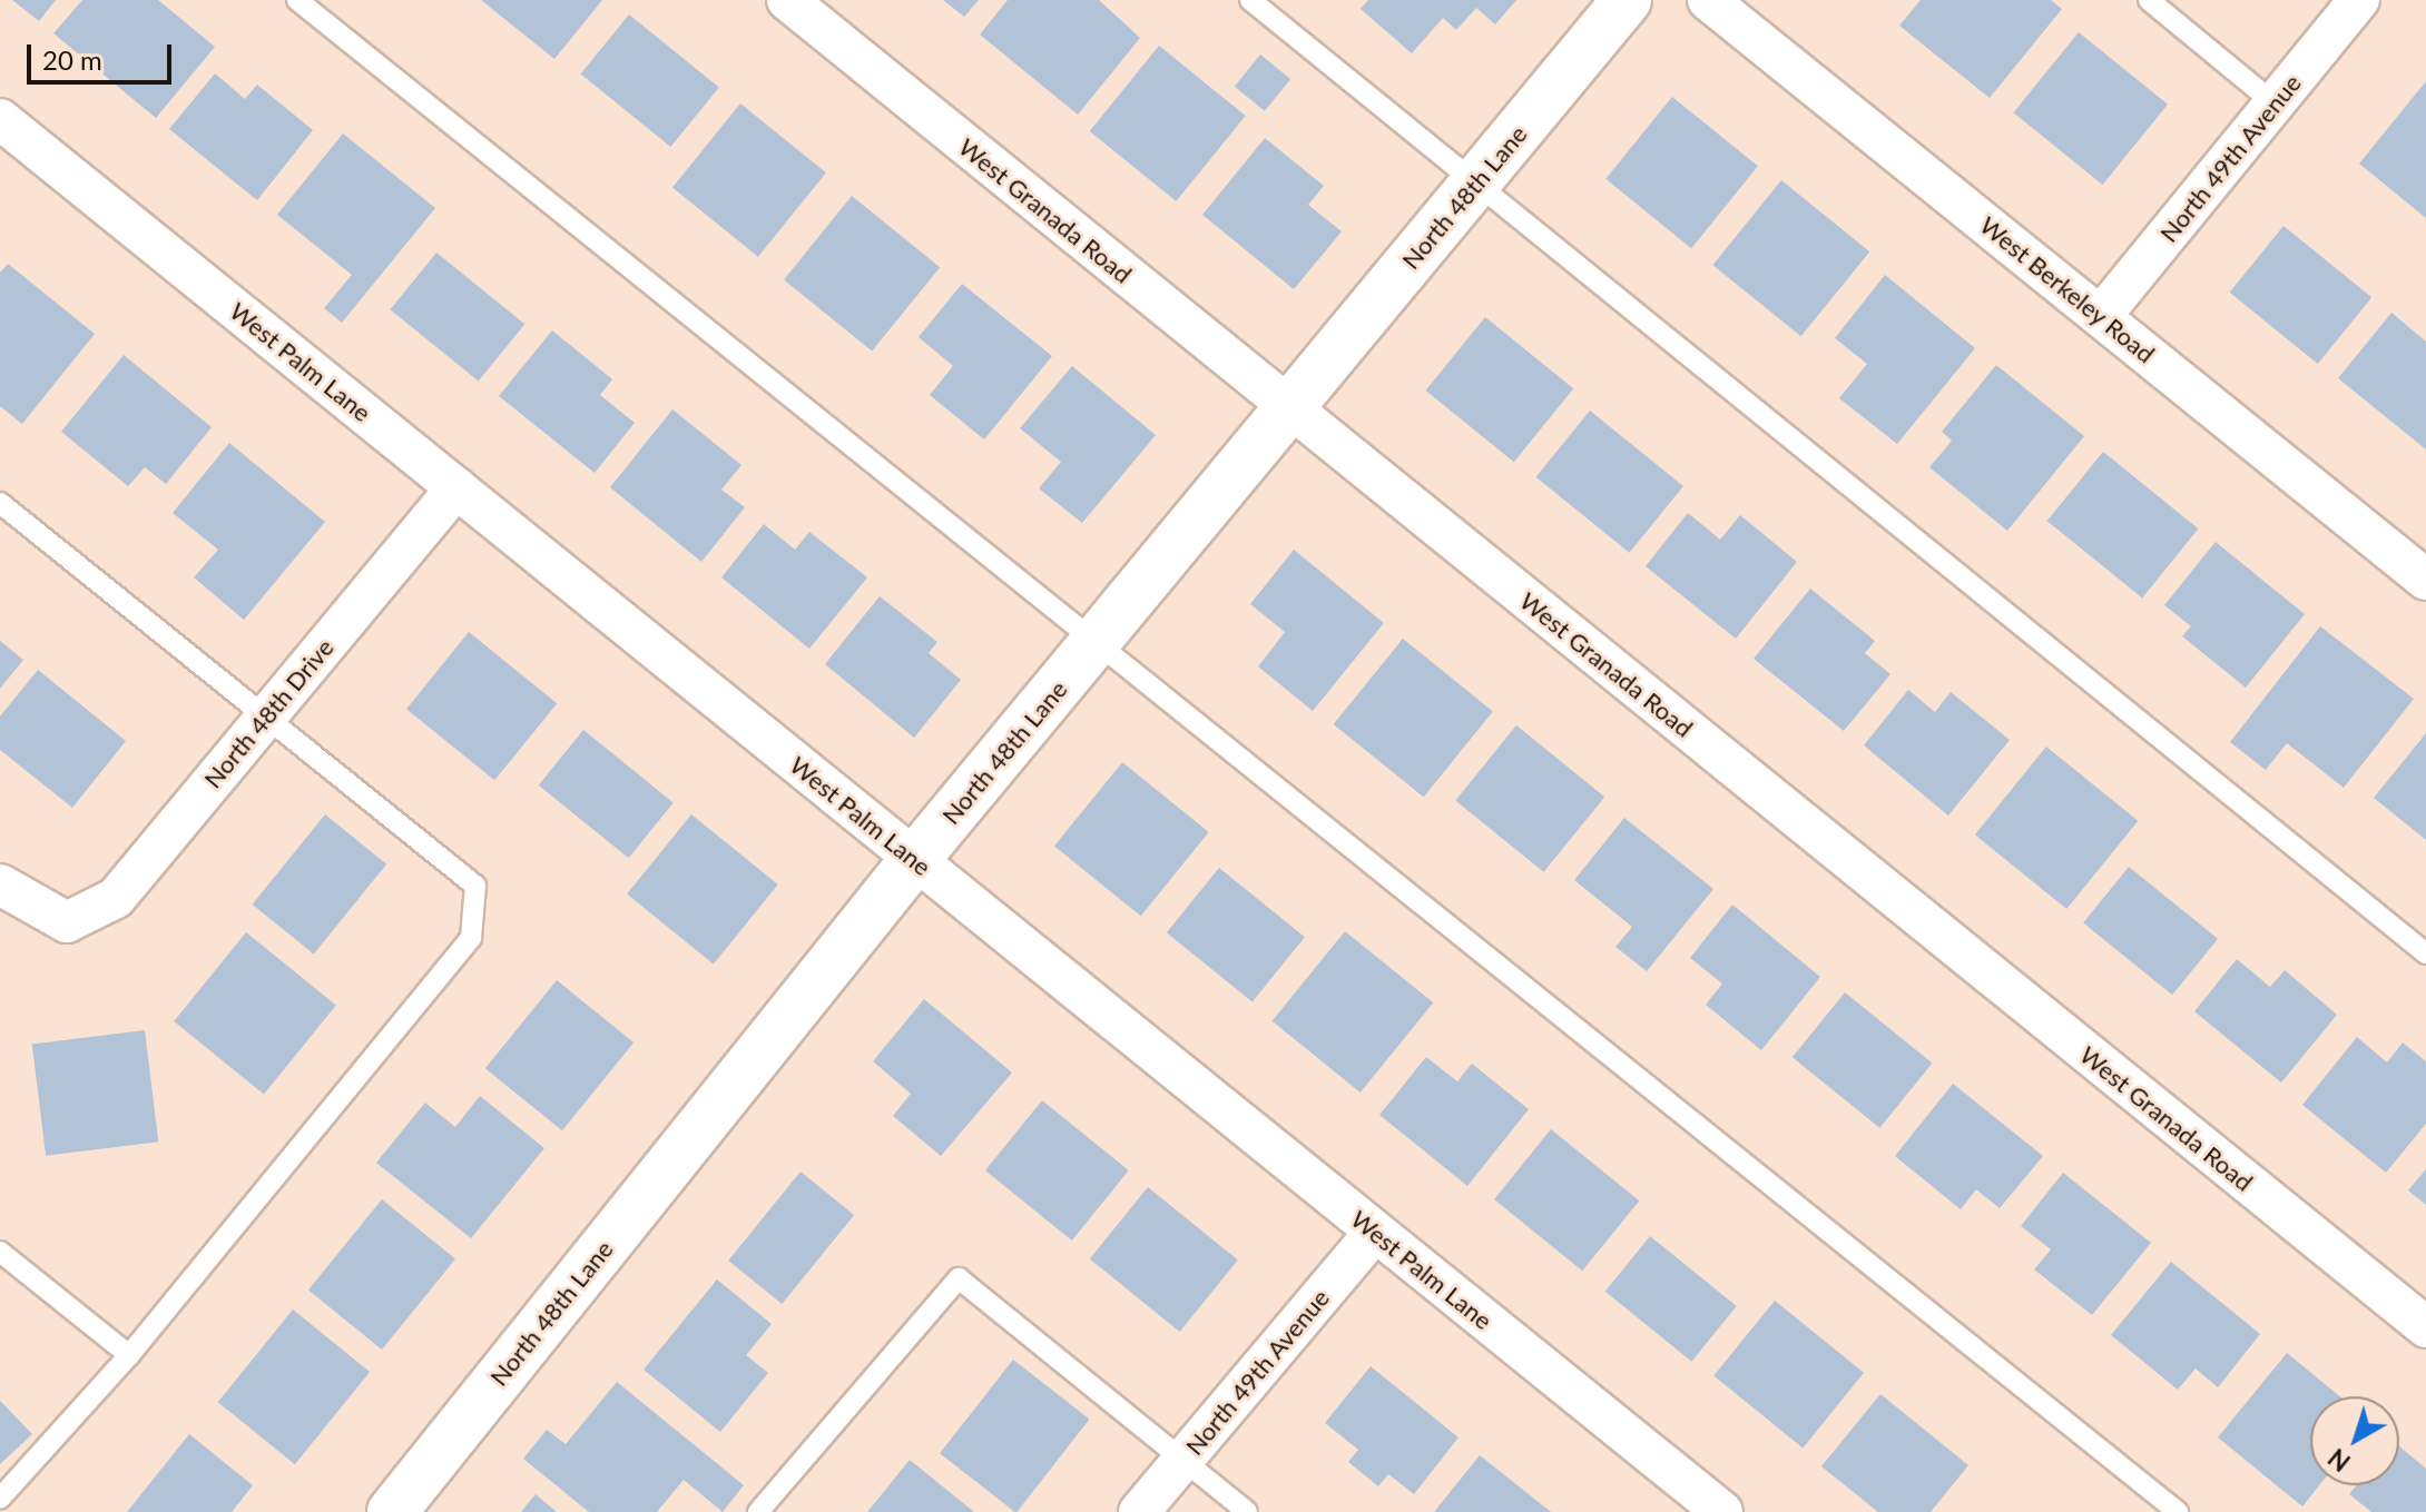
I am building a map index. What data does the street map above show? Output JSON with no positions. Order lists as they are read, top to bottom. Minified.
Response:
{"streets":{"street":["North 49th Avenue","North 48th Lane","West Granada Road","West Berkeley Road","West Palm Lane","North 48th Drive"]},"crossings":[["North 49th Avenue","West Berkeley Road"],["North 49th Avenue","West Palm Lane"],["North 48th Lane","West Granada Road"],["North 48th Lane","West Palm Lane"],["West Palm Lane","North 48th Drive"]],"scale_bar":"20 m","north":"bottom left"}
